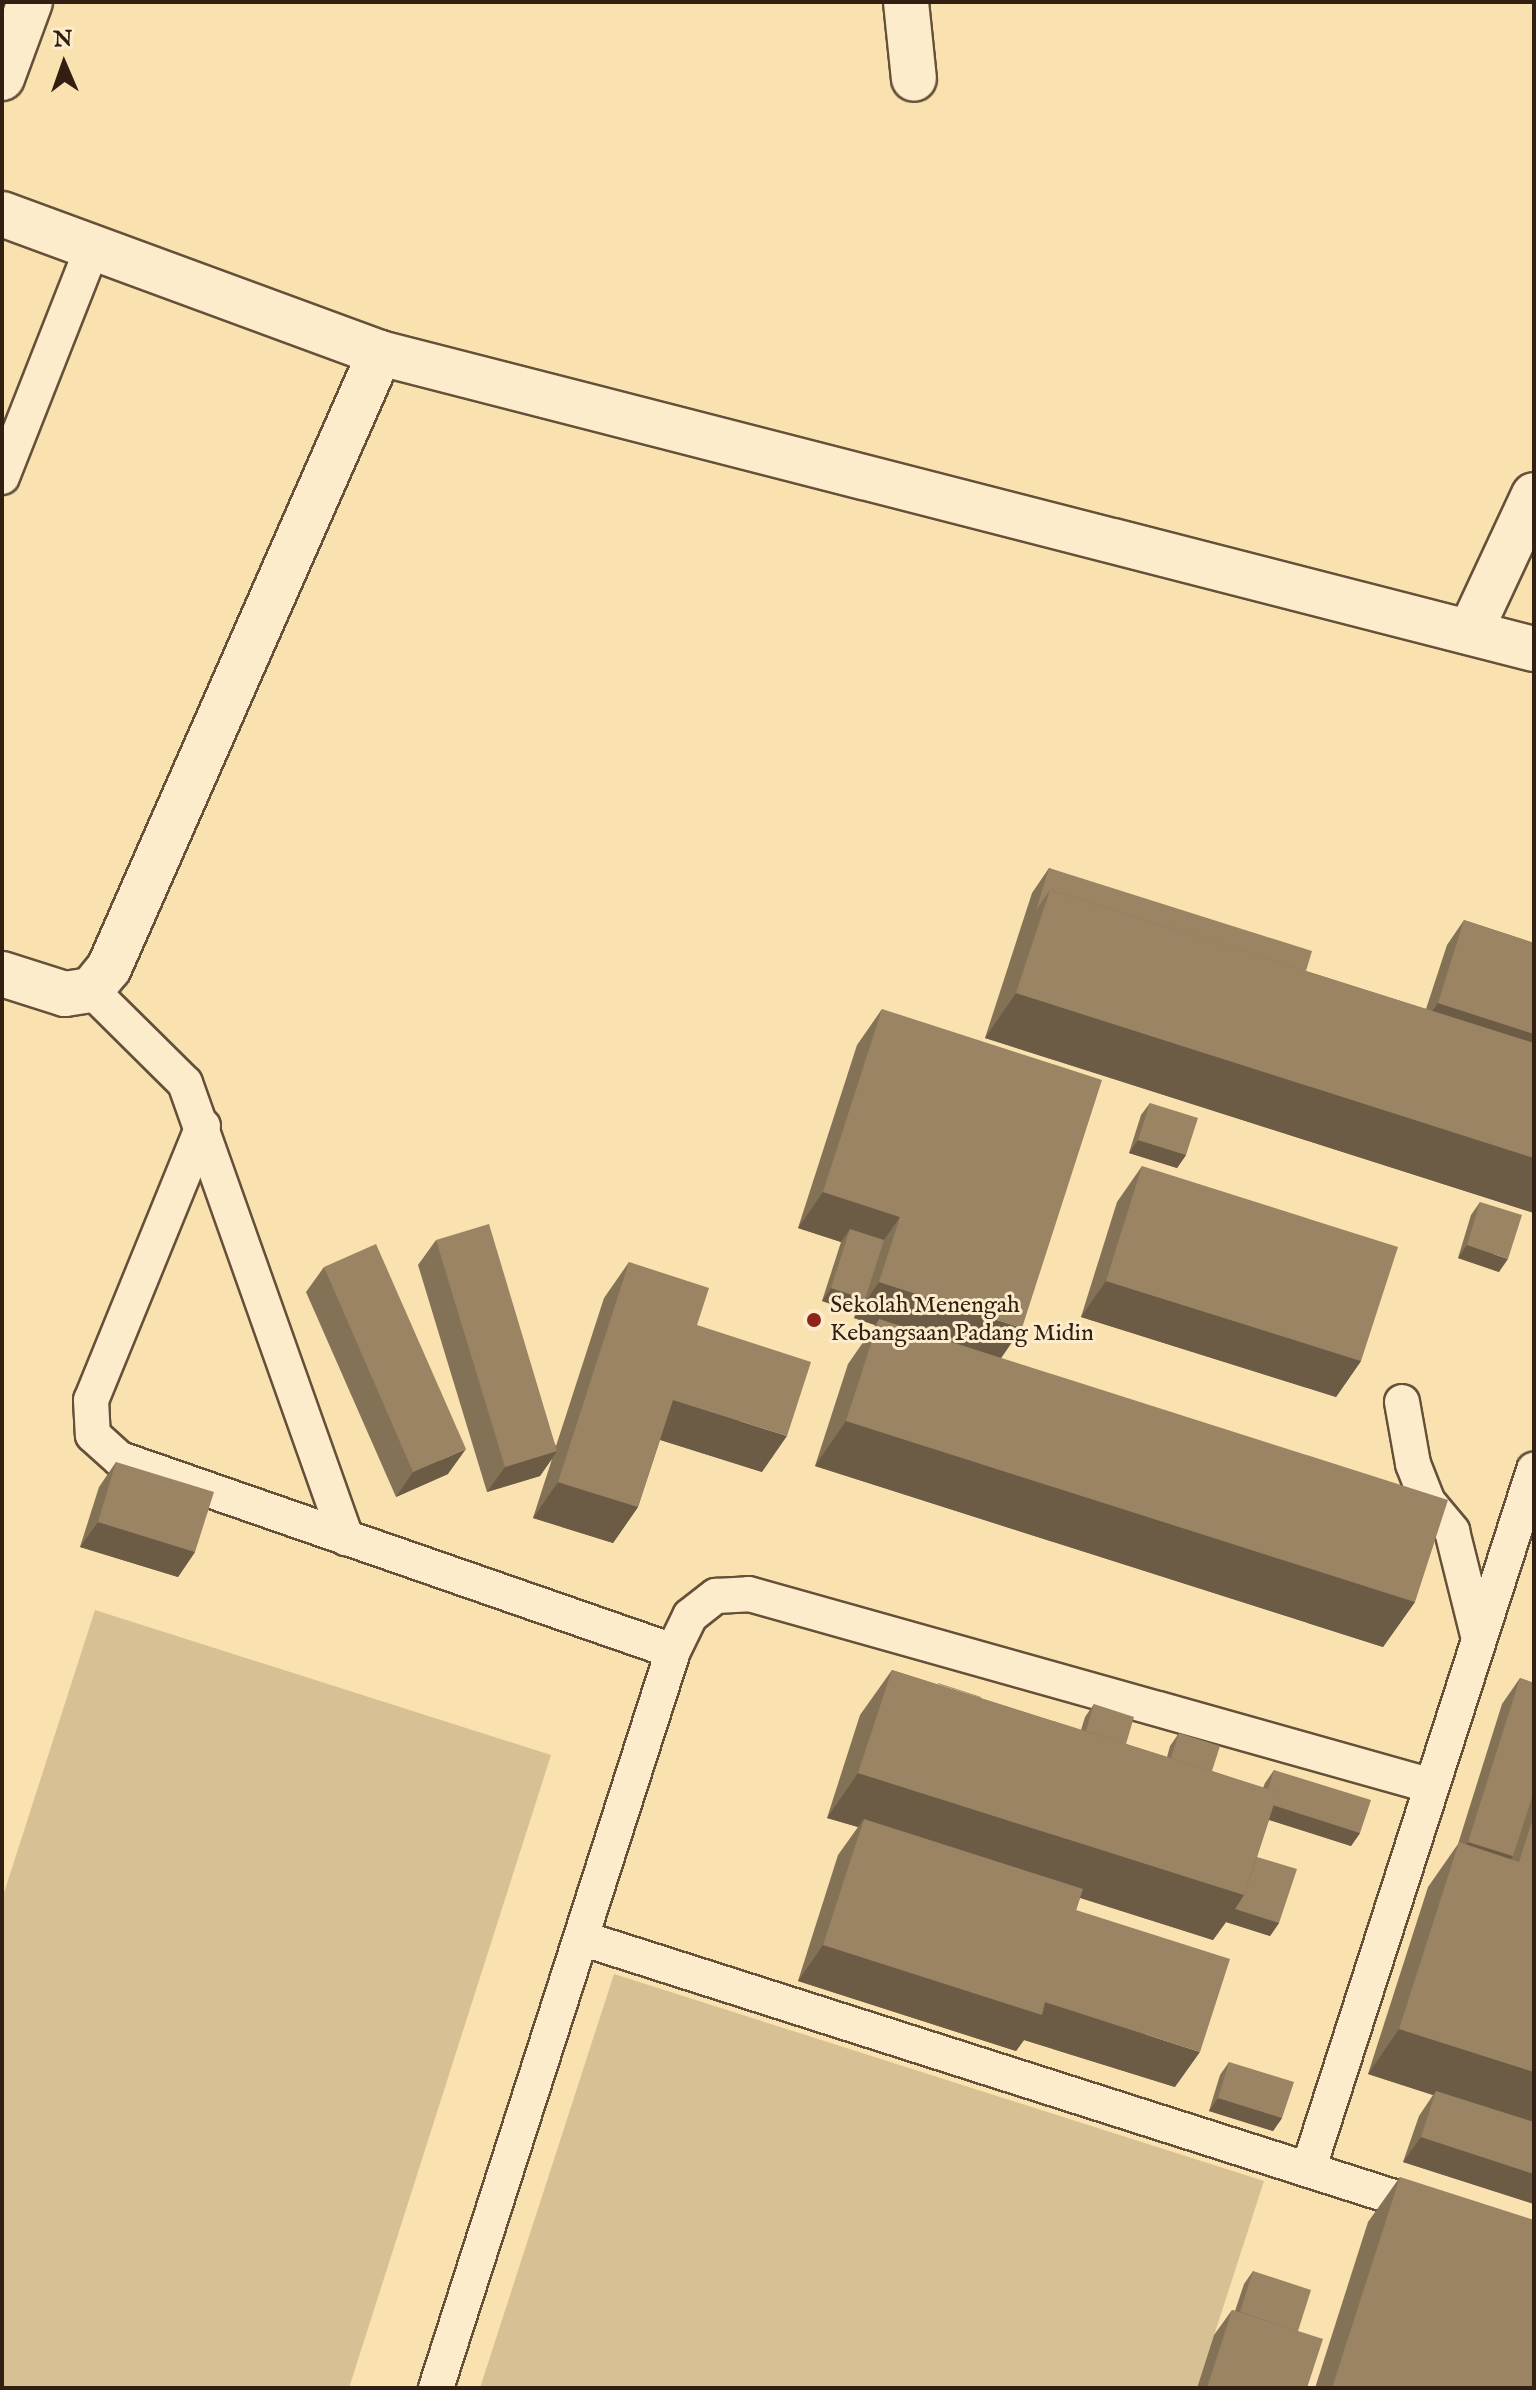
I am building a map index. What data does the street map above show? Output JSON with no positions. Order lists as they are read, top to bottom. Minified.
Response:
{"places":["Sekolah Menengah Kebangsaan Padang Midin"],"north":"top"}
